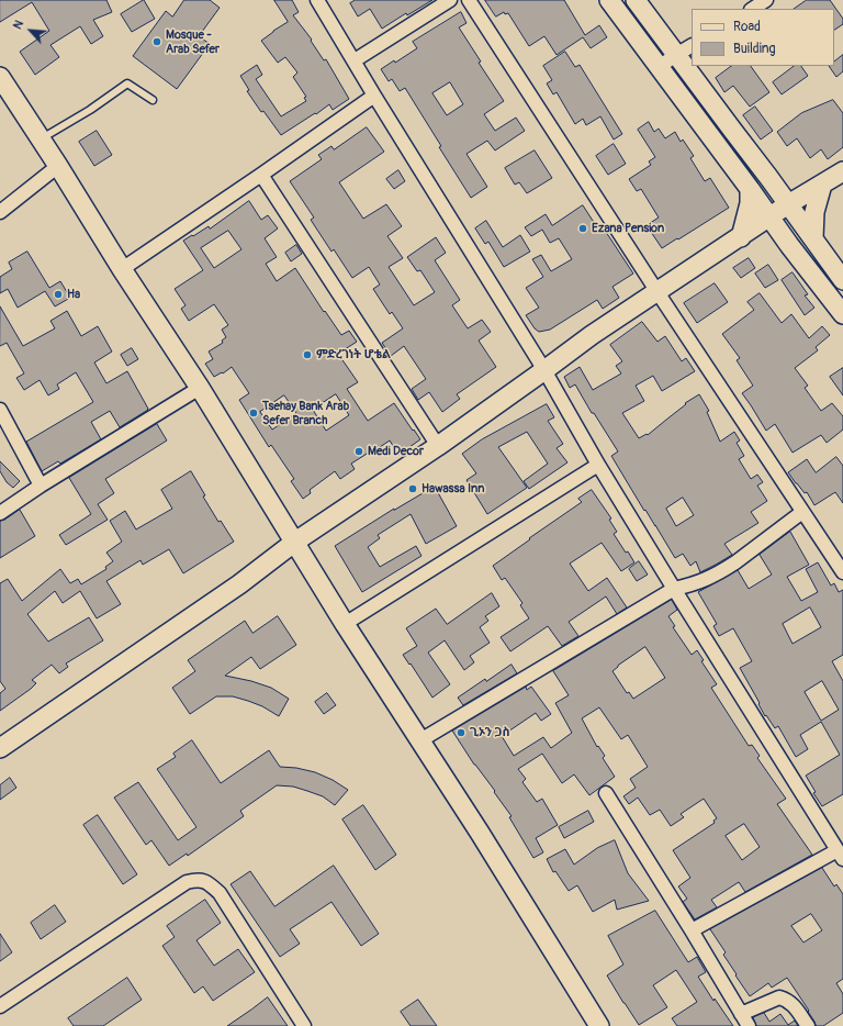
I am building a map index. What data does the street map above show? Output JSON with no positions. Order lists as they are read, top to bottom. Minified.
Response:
{"places":["Mosque - Arab Sefer","Ezana Pension","Ha","ምድረገነት ሆቴል","Tsehay Bank Arab Sefer Branch","Medi Decor","Hawassa Inn","ጊኦን ጋስ"],"legend":["Road","Building"],"north":"top left"}
